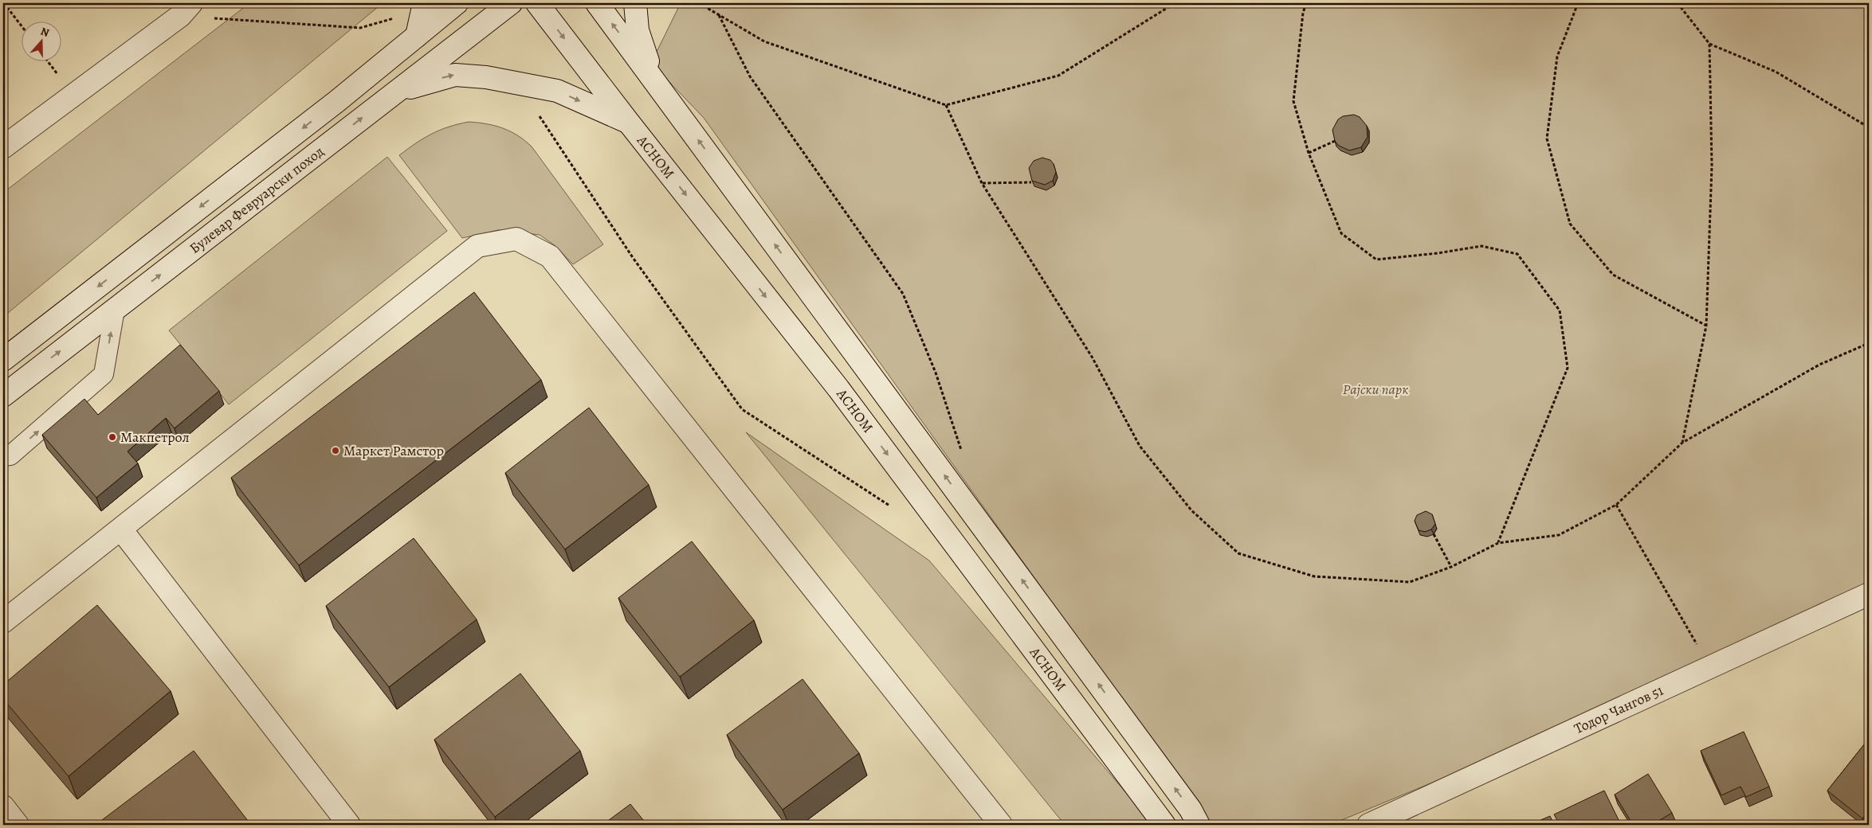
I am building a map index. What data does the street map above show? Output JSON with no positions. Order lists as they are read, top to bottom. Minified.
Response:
{"streets":{"street":["АСНОМ","Булевар Февруарски поход","Тодор Чангов 51"]},"parks":["Рајски парк"],"places":["Макпетрол","Маркет Рамстор"],"north":"top"}
